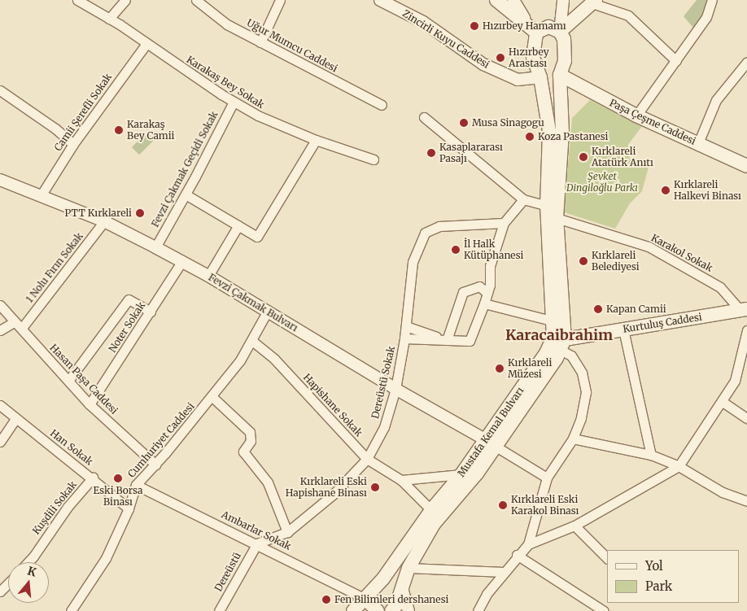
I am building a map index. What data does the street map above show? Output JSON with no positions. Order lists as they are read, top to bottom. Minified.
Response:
{"streets":{"main road":["Zincirli Kuyu Caddesi","Paşa Çeşme Caddesi","Kurtuluş Caddesi","Mustafa Kemal Bulvarı"],"street":["Uğur Mumcu Caddesi","Karakaş Bey Sokak","Camii Şerefli Sokak","Fevzi Çakmak Geçidi Sokak","Karakol Sokak","1 Nolu Fırın Sokak","Fevzi Çakmak Bulvarı","Noter Sokak","Hasan Paşa Caddesi","Dereüstü Sokak","Hapishane Sokak","Cumhuriyet Caddesi","Han Sokak","Kuşdili Sokak","Ambarlar Sokak","Dereüstü"]},"crossings":[["Zincirli Kuyu Caddesi","Paşa Çeşme Caddesi"],["Karakaş Bey Sokak","Camii Şerefli Sokak"],["Karakaş Bey Sokak","Fevzi Çakmak Geçidi Sokak"],["Camii Şerefli Sokak","Fevzi Çakmak Bulvarı"],["Fevzi Çakmak Geçidi Sokak","Fevzi Çakmak Bulvarı"],["Karakol Sokak","Kurtuluş Caddesi"],["1 Nolu Fırın Sokak","Fevzi Çakmak Bulvarı"],["1 Nolu Fırın Sokak","Hasan Paşa Caddesi"],["Fevzi Çakmak Bulvarı","Noter Sokak"],["Fevzi Çakmak Bulvarı","Dereüstü Sokak"],["Fevzi Çakmak Bulvarı","Mustafa Kemal Bulvarı"],["Fevzi Çakmak Bulvarı","Cumhuriyet Caddesi"],["Kurtuluş Caddesi","Mustafa Kemal Bulvarı"],["Noter Sokak","Hasan Paşa Caddesi"],["Hasan Paşa Caddesi","Cumhuriyet Caddesi"],["Dereüstü Sokak","Hapishane Sokak"],["Dereüstü Sokak","Ambarlar Sokak"],["Dereüstü Sokak","Dereüstü"],["Hapishane Sokak","Mustafa Kemal Bulvarı"],["Hapishane Sokak","Cumhuriyet Caddesi"],["Mustafa Kemal Bulvarı","Ambarlar Sokak"],["Cumhuriyet Caddesi","Han Sokak"],["Cumhuriyet Caddesi","Ambarlar Sokak"],["Han Sokak","Kuşdili Sokak"],["Ambarlar Sokak","Dereüstü"]],"districts":["Karacaibrahim"],"parks":["Şevket Dingiloğlu Parkı"],"places":["Hızırbey Hamamı","Hızırbey Arastası","Musa Sinagogu","Karakaş Bey Camii","Koza Pastanesi","Kasaplararası Pasajı","Kırklareli Atatürk Anıtı","Kırklareli Halkevi Binası","PTT Kırklareli","İl Halk Kütüphanesi","Kırklareli Belediyesi","Kapan Camii","Kırklareli Müzesi","Eski Borsa Binası","Kırklareli Eski Hapishane Binası","Kırklareli Eski Karakol Binası","Fen Bilimleri dershanesi"],"legend":["Yol","Park"],"north":"top"}
